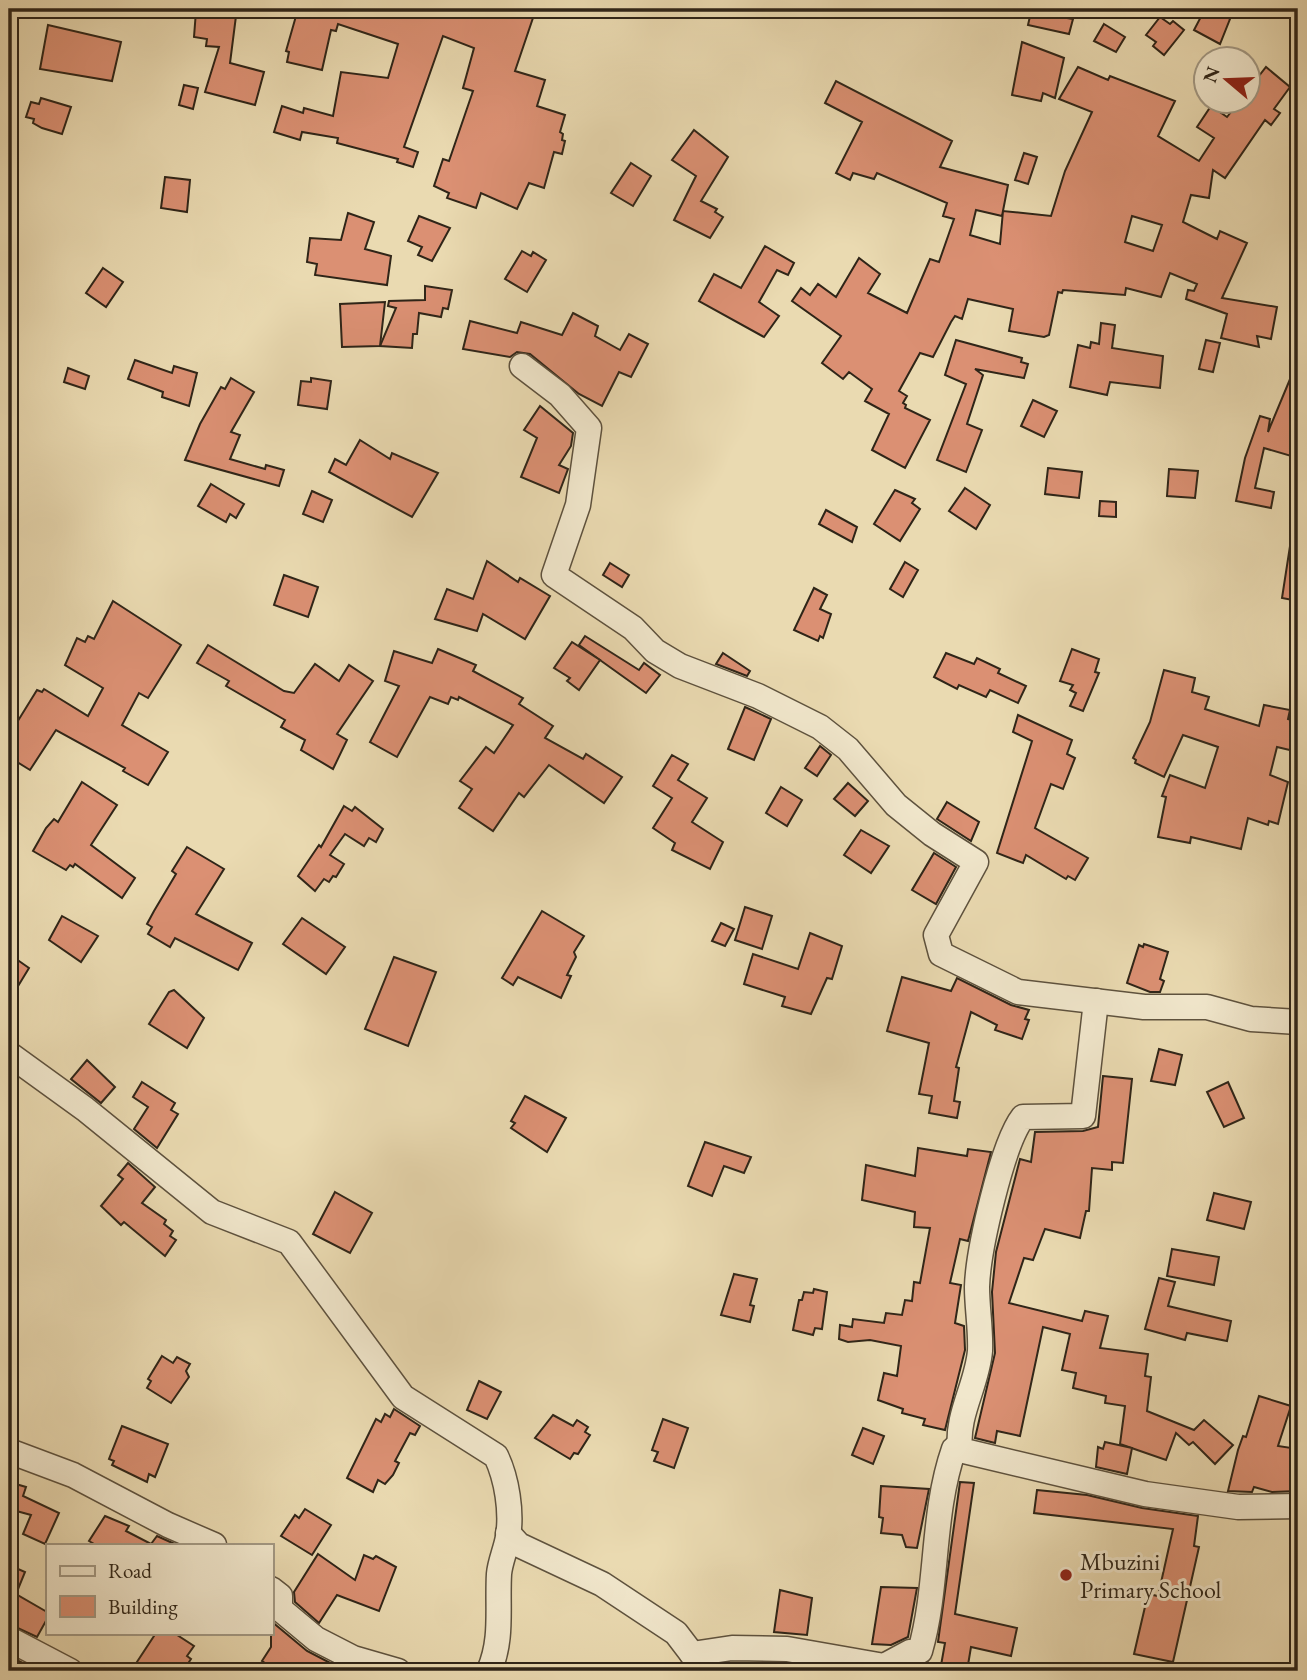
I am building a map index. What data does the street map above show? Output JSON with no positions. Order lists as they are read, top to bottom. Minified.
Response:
{"places":["Mbuzini Primary School"],"legend":["Road","Building"],"north":"left"}
